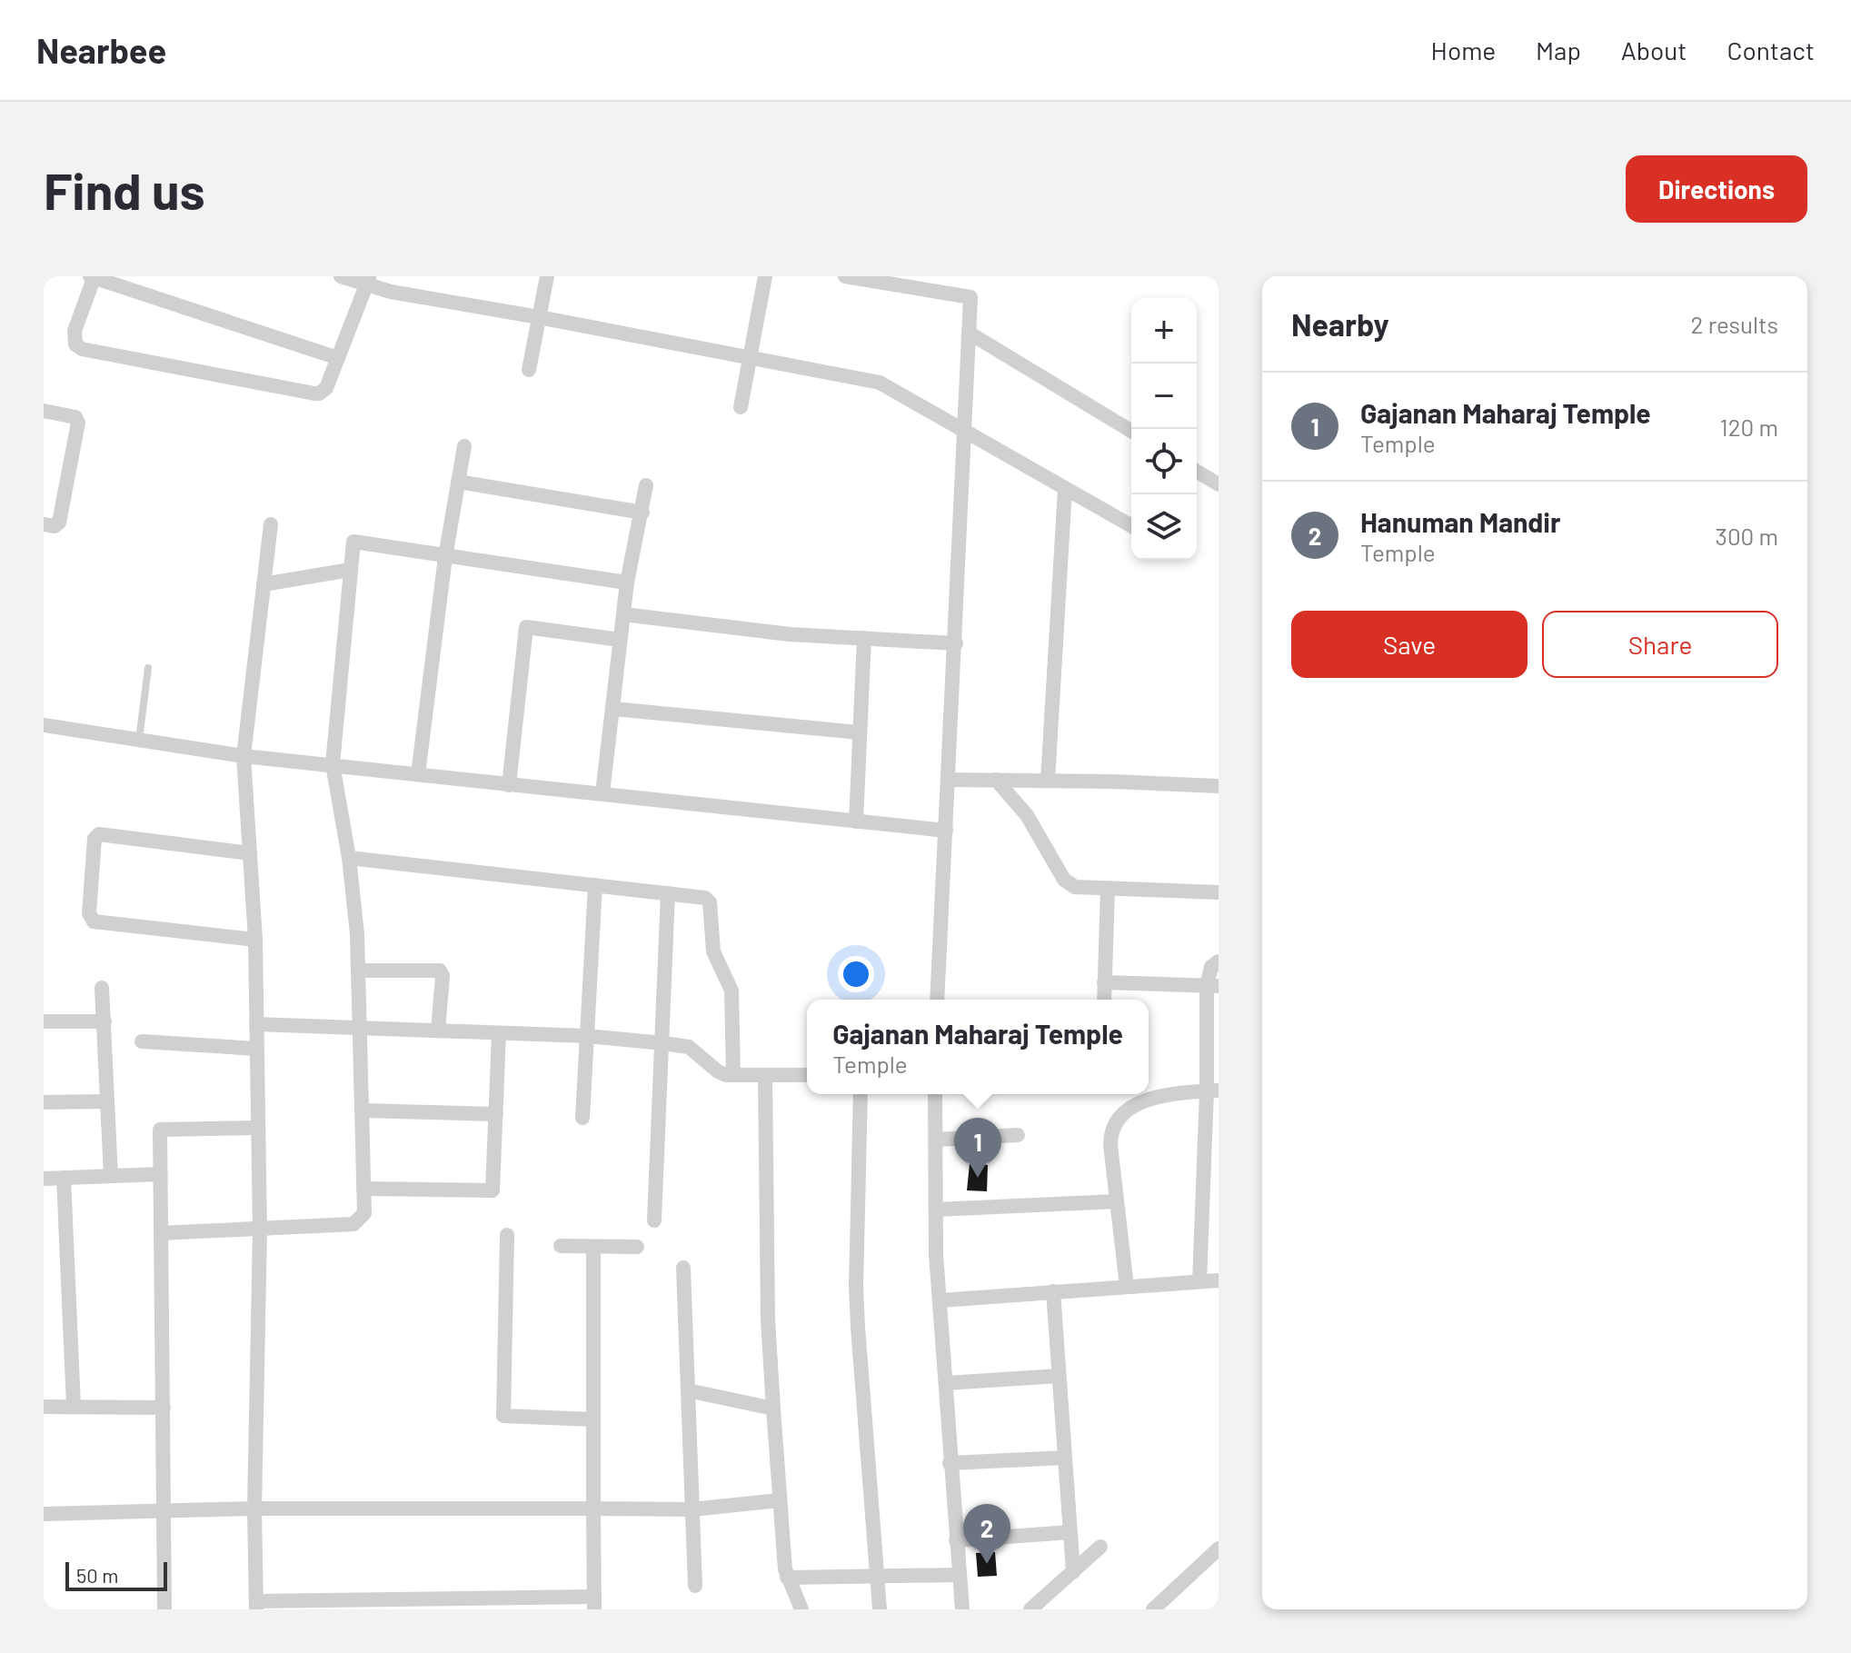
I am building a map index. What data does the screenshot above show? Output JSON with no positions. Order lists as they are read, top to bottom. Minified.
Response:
{"scale_bar":"50 m","page":{"header":"Nearbee","nav":["Home","Map","About","Contact"],"buttons":["Directions",["Save","Share"]],"title":"Find us","heading":["Nearby","2 results"],"map_buttons":["+","−"],"list":[{"mark":"1","name":"Gajanan Maharaj Temple","note":"Temple","value":"120 m"},{"mark":"2","name":"Hanuman Mandir","note":"Temple","value":"300 m"}],"popup":["Gajanan Maharaj Temple","Temple"],"pins":["1","2"],"scale":"50 m"}}
